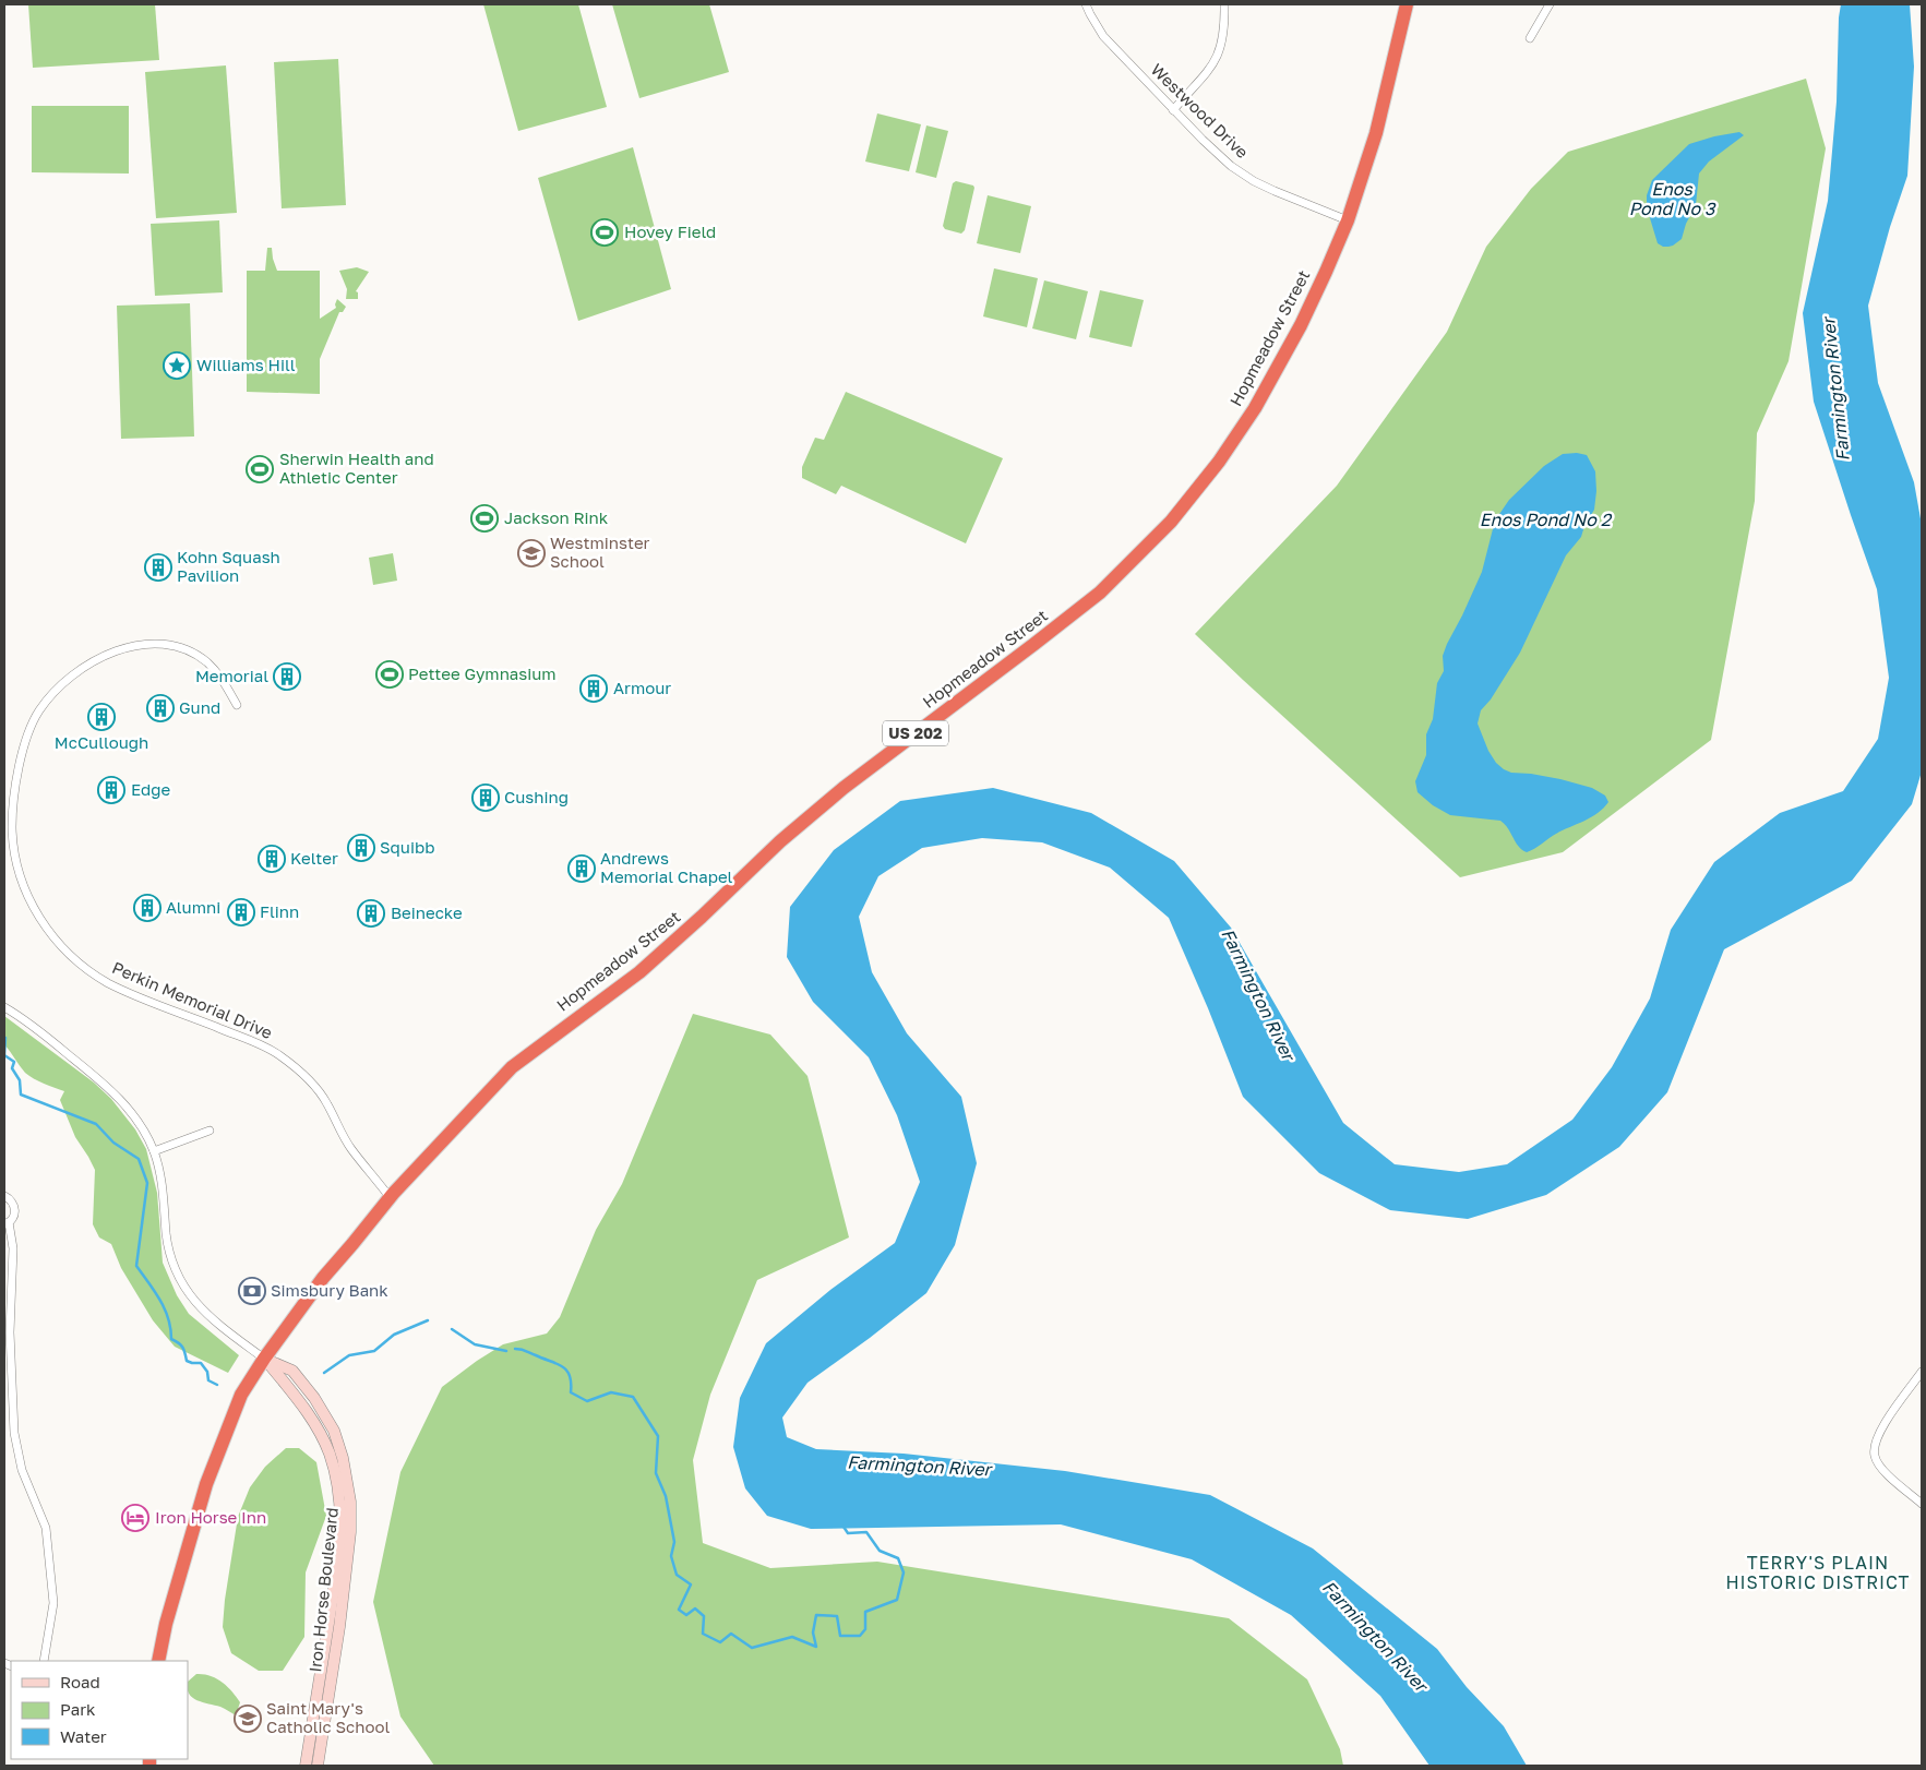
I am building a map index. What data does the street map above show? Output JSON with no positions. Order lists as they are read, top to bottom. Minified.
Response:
{"streets":{"highway":["Hopmeadow Street","US 202"],"street":["Westwood Drive","Perkin Memorial Drive","Iron Horse Boulevard"]},"crossings":[["Westwood Drive","Hopmeadow Street"],["Hopmeadow Street","Perkin Memorial Drive"],["Hopmeadow Street","Iron Horse Boulevard"]],"districts":["TERRY'S PLAIN HISTORIC DISTRICT"],"water":["Enos Pond No 3","Farmington River","Enos Pond No 2"],"places":{"sports":["Hovey Field","Sherwin Health and Athletic Center","Jackson Rink","Pettee Gymnasium"],"place":["Williams Hill"],"school or university":["Westminster School","Saint Mary's Catholic School"],"building":["Kohn Squash Pavilion","Memorial","Armour","Gund","McCullough","Edge","Cushing","Squibb","Kelter","Andrews Memorial Chapel","Alumni","Flinn","Beinecke"],"bank":["Simsbury Bank"],"hotel":["Iron Horse Inn"]},"legend":["Road","Park","Water"]}
